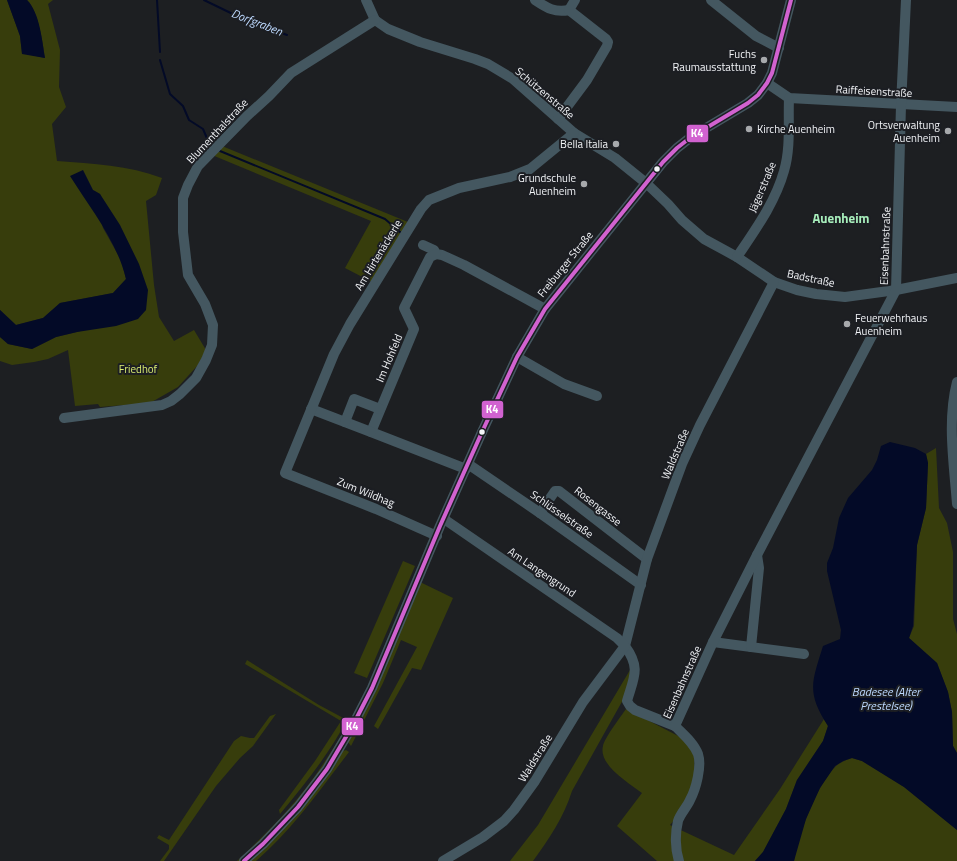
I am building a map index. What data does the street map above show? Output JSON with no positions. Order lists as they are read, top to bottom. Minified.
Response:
{"streets":{"street":["Raiffeisenstraße","Schützenstraße","Blumenthalstraße","Jägerstraße","Eisenbahnstraße","Am Hirtenäckerle","Freiburger Straße","Badstraße","Im Hohfeld","Waldstraße","Zum Wildhag","Rosengasse","Schlüsselstraße","Am Langengrund"]},"crossings":[["Raiffeisenstraße","Jägerstraße"],["Raiffeisenstraße","Eisenbahnstraße"],["Schützenstraße","Blumenthalstraße"],["Schützenstraße","Am Hirtenäckerle"],["Schützenstraße","Freiburger Straße"],["Schützenstraße","Badstraße"],["Jägerstraße","Badstraße"],["Eisenbahnstraße","Badstraße"],["Am Hirtenäckerle","Zum Wildhag"],["Freiburger Straße","Badstraße"],["Freiburger Straße","Zum Wildhag"],["Freiburger Straße","Schlüsselstraße"],["Freiburger Straße","Am Langengrund"],["Badstraße","Waldstraße"],["Waldstraße","Rosengasse"],["Waldstraße","Schlüsselstraße"],["Waldstraße","Am Langengrund"],["Rosengasse","Schlüsselstraße"]],"districts":["Auenheim"],"water":["Dorfgraben","Badesee (Alter Prestelsee)"],"parks":["Friedhof"],"places":["Fuchs Raumausstattung","Kirche Auenheim","Ortsverwaltung Auenheim","Bella Italia","Grundschule Auenheim","Feuerwehrhaus Auenheim"],"lines":["transit line K4"]}
